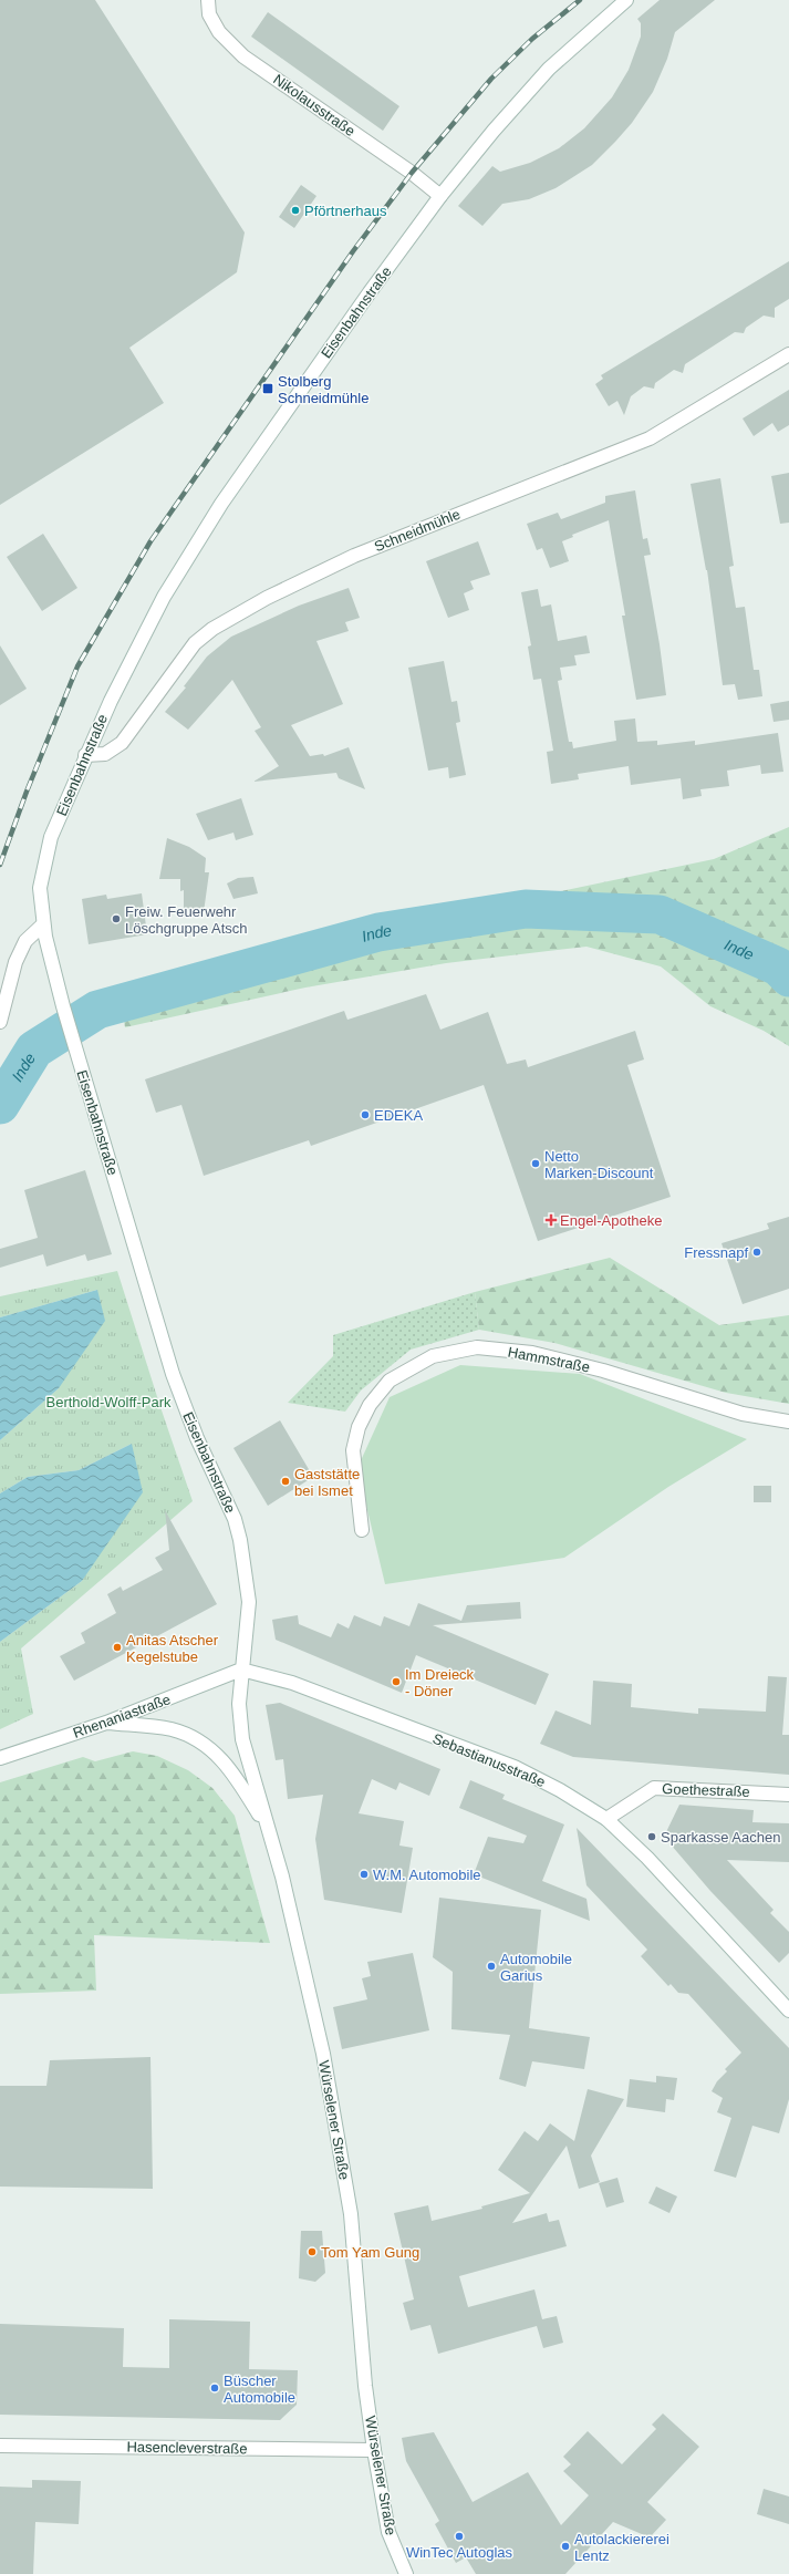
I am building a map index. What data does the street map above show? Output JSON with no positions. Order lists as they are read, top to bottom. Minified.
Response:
{"streets":{"main road":["Nikolausstraße","Eisenbahnstraße","Schneidmühle","Hammstraße","Rhenaniastraße","Sebastianusstraße","Goethestraße","Würselener Straße","Hasencleverstraße"]},"crossings":[["Nikolausstraße","Eisenbahnstraße"],["Eisenbahnstraße","Schneidmühle"],["Eisenbahnstraße","Rhenaniastraße"],["Eisenbahnstraße","Sebastianusstraße"],["Eisenbahnstraße","Würselener Straße"],["Rhenaniastraße","Sebastianusstraße"],["Rhenaniastraße","Würselener Straße"],["Sebastianusstraße","Goethestraße"],["Sebastianusstraße","Würselener Straße"],["Würselener Straße","Hasencleverstraße"]],"water":["Inde"],"parks":["Berthold-Wolff-Park"],"places":{"other":["Pförtnerhaus","Freiw. Feuerwehr Löschgruppe Atsch","EDEKA","Netto Marken-Discount","Fressnapf","Gaststätte bei Ismet","Anitas Atscher Kegelstube","Im Dreieck - Döner","Sparkasse Aachen","W.M. Automobile","Automobile Garius","Tom Yam Gung","Büscher Automobile","WinTec Autoglas","Autolackiererei Lentz"],"transit":["Stolberg Schneidmühle"],"health":["Engel-Apotheke"]}}
